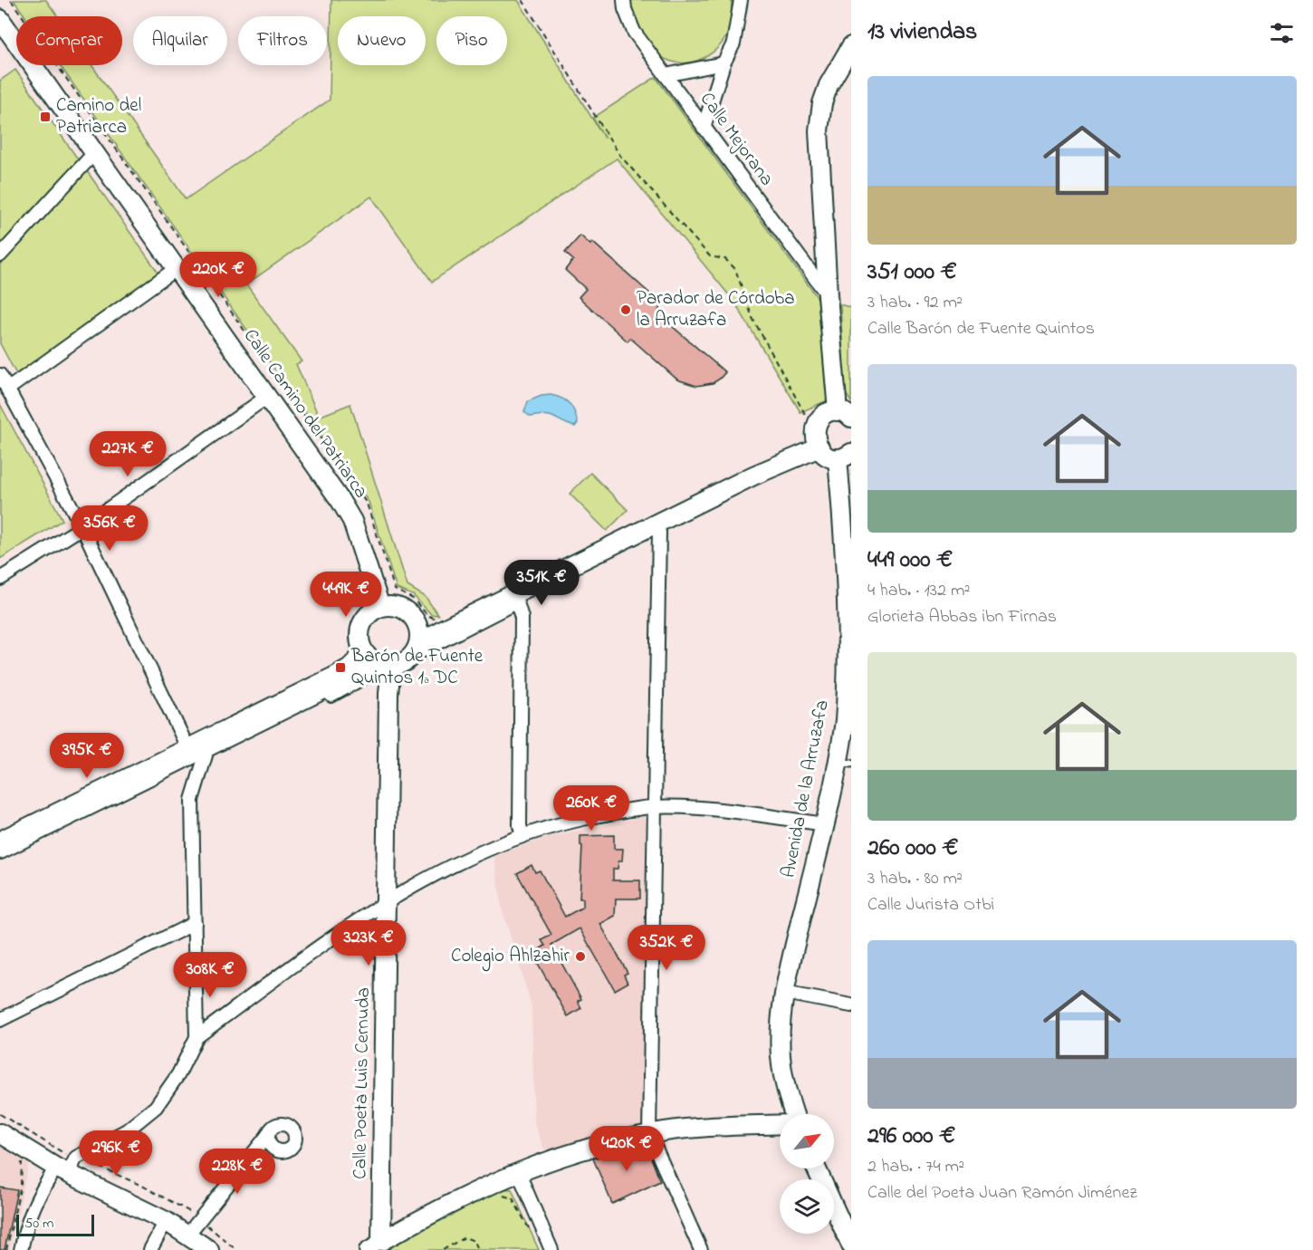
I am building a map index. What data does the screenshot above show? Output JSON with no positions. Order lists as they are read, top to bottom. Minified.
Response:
{"streets":{"street":["Calle Mejorana","Calle Camino del Patriarca","Avenida de la Arruzafa","Calle Poeta Luis Cernuda"]},"crossings":[["Calle Camino del Patriarca","Calle Poeta Luis Cernuda"]],"places":{"transit":["Camino del Patriarca","Barón de Fuente Quintos 1ª DC"],"other":["Parador de Córdoba la Arruzafa","Colegio Ahlzahir"]},"scale_bar":"50 m","north":"top right","page":{"heading":"13 viviendas","chip":["Comprar","Alquilar","Filtros","Nuevo","Piso"],"list":[{"name":"351 000 €","note":"3 hab. · 92 m² · Calle Barón de Fuente Quintos"},{"name":"449 000 €","note":"4 hab. · 132 m² · Glorieta Abbas ibn Firnas"},{"name":"260 000 €","note":"3 hab. · 80 m² · Calle Jurista Otbi"},{"name":"296 000 €","note":"2 hab. · 74 m² · Calle del Poeta Juan Ramón Jiménez"}],"price":["220K €","227K €","356K €","351K €","449K €","395K €","260K €","323K €","352K €","308K €","420K €","296K €","228K €"],"scale":"50 m"}}
